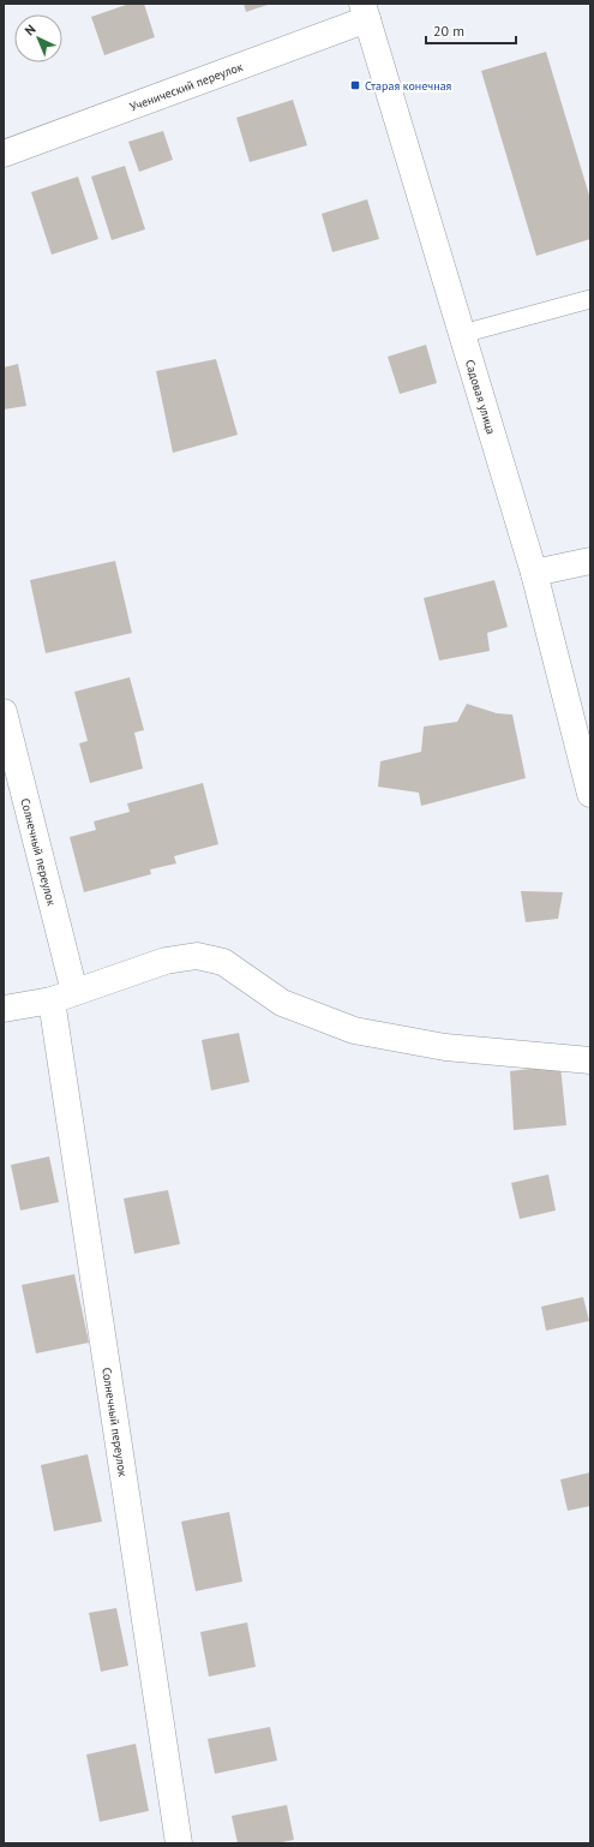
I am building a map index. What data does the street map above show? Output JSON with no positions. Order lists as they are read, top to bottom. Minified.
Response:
{"streets":{"street":["Ученический переулок","Садовая улица","Солнечный переулок"]},"crossings":[["Ученический переулок","Садовая улица"]],"places":{"transit":["Старая конечная"]},"scale_bar":"20 m","north":"top left"}
